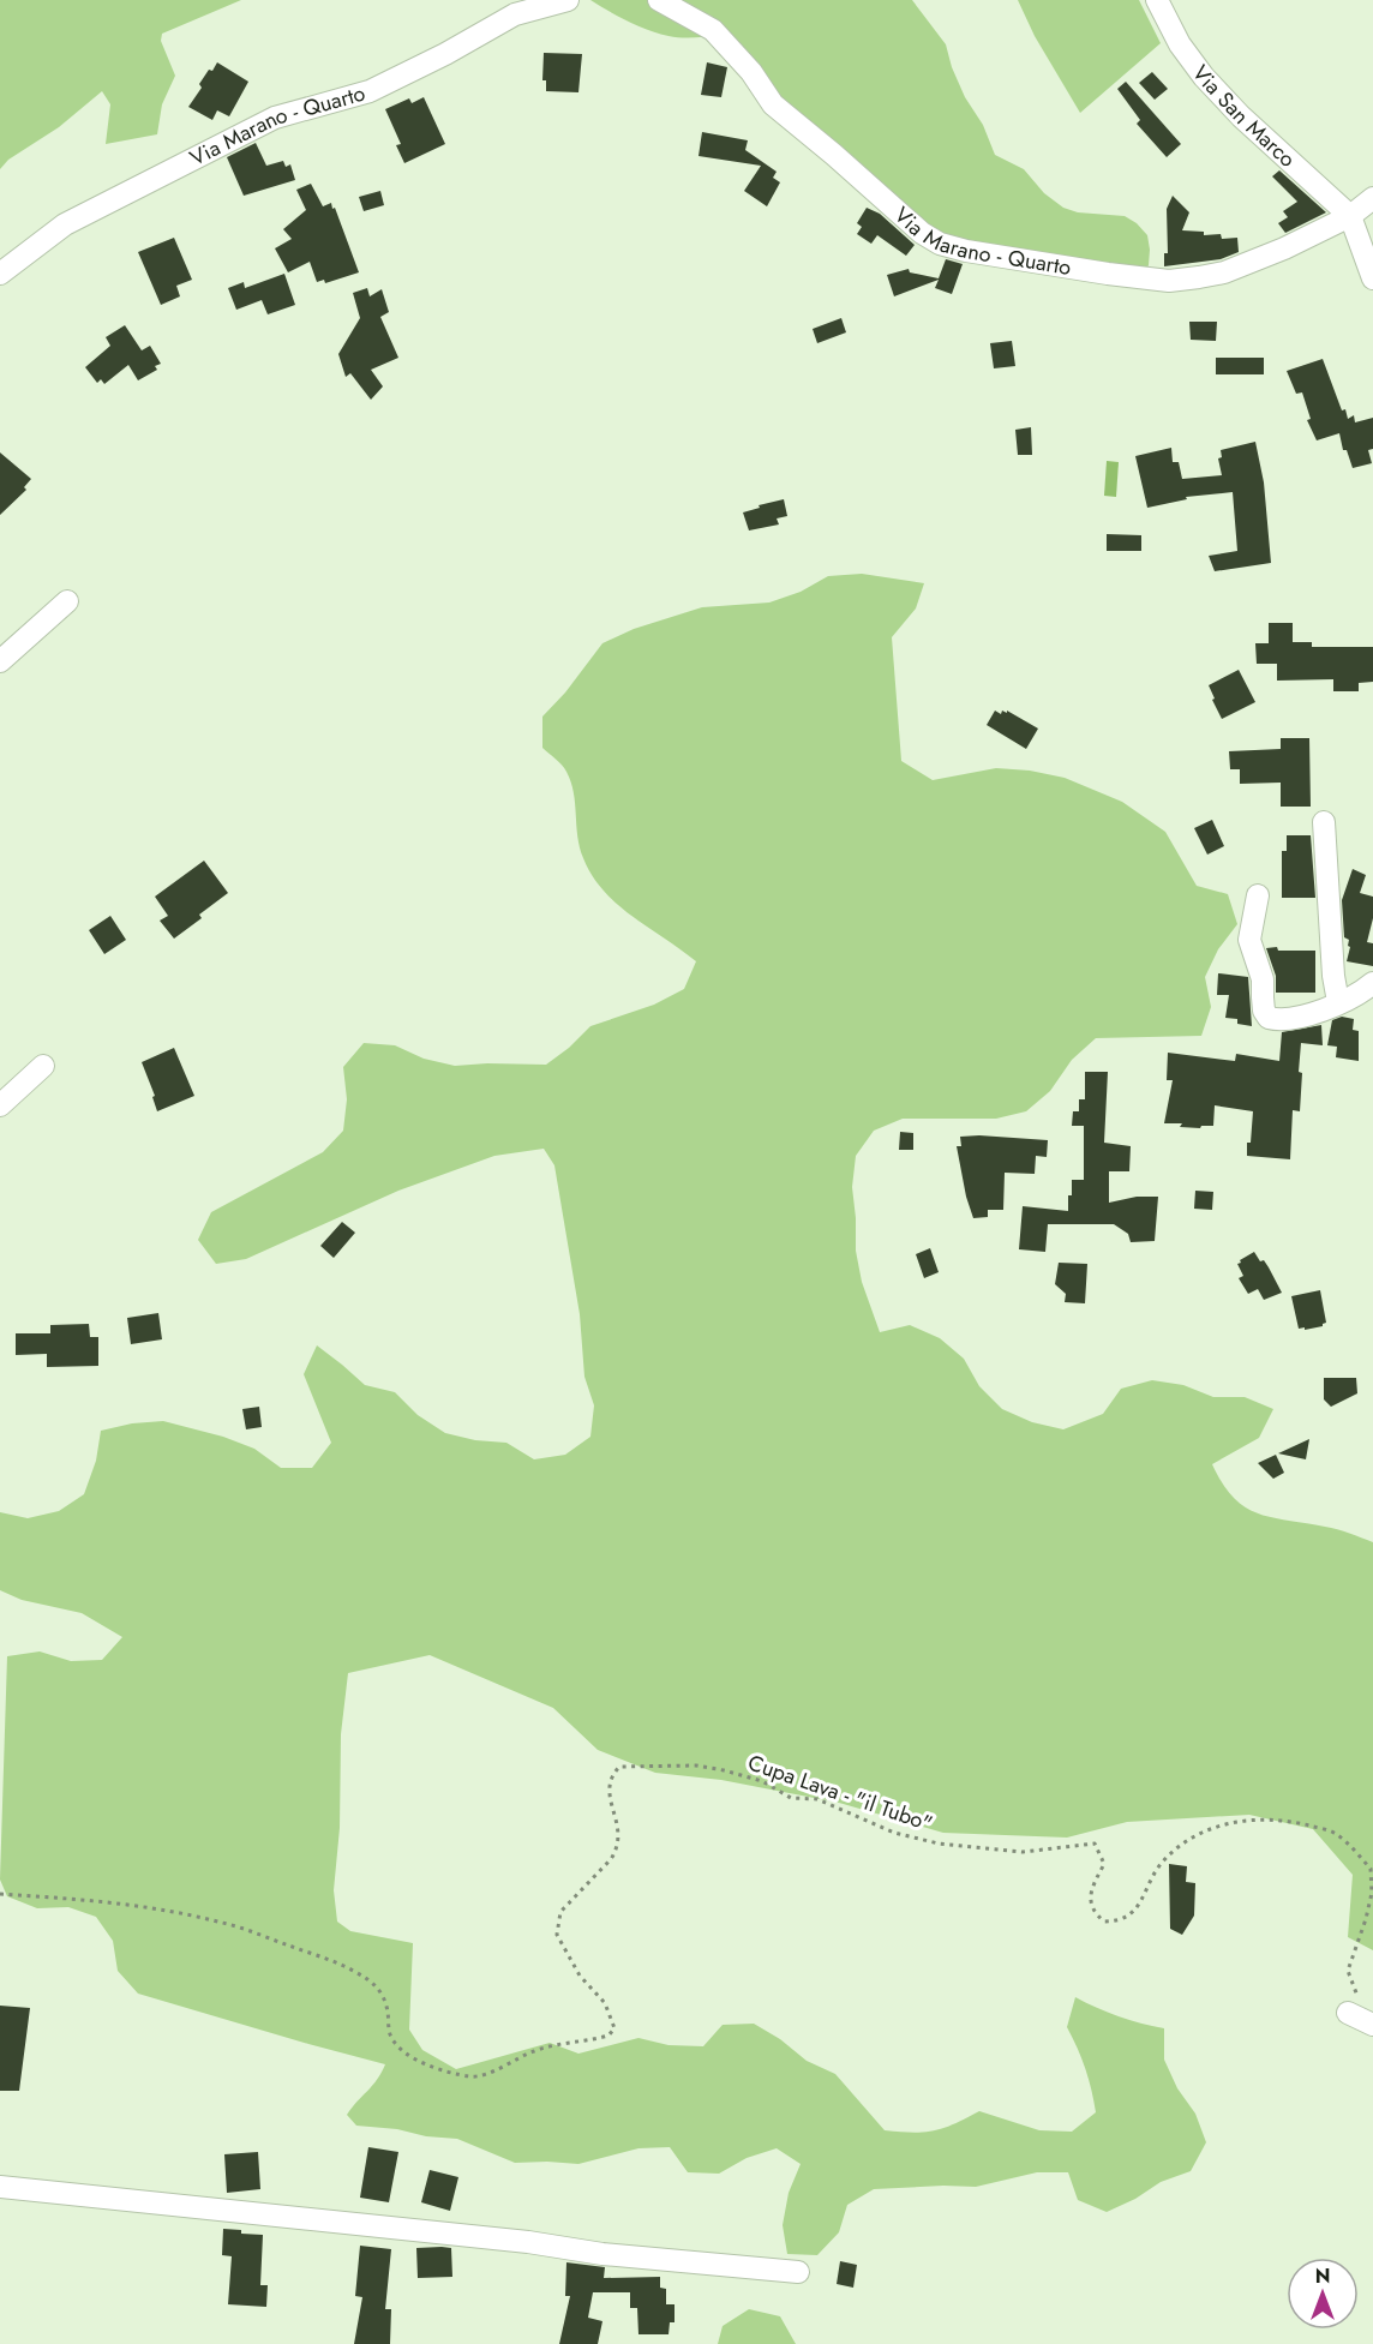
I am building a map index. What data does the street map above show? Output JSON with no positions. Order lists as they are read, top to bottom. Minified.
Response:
{"streets":{"street":["Via San Marco","Via Marano - Quarto"],"path":["Cupa Lava - \"il Tubo\""]},"crossings":[["Via San Marco","Via Marano - Quarto"]],"north":"top"}
